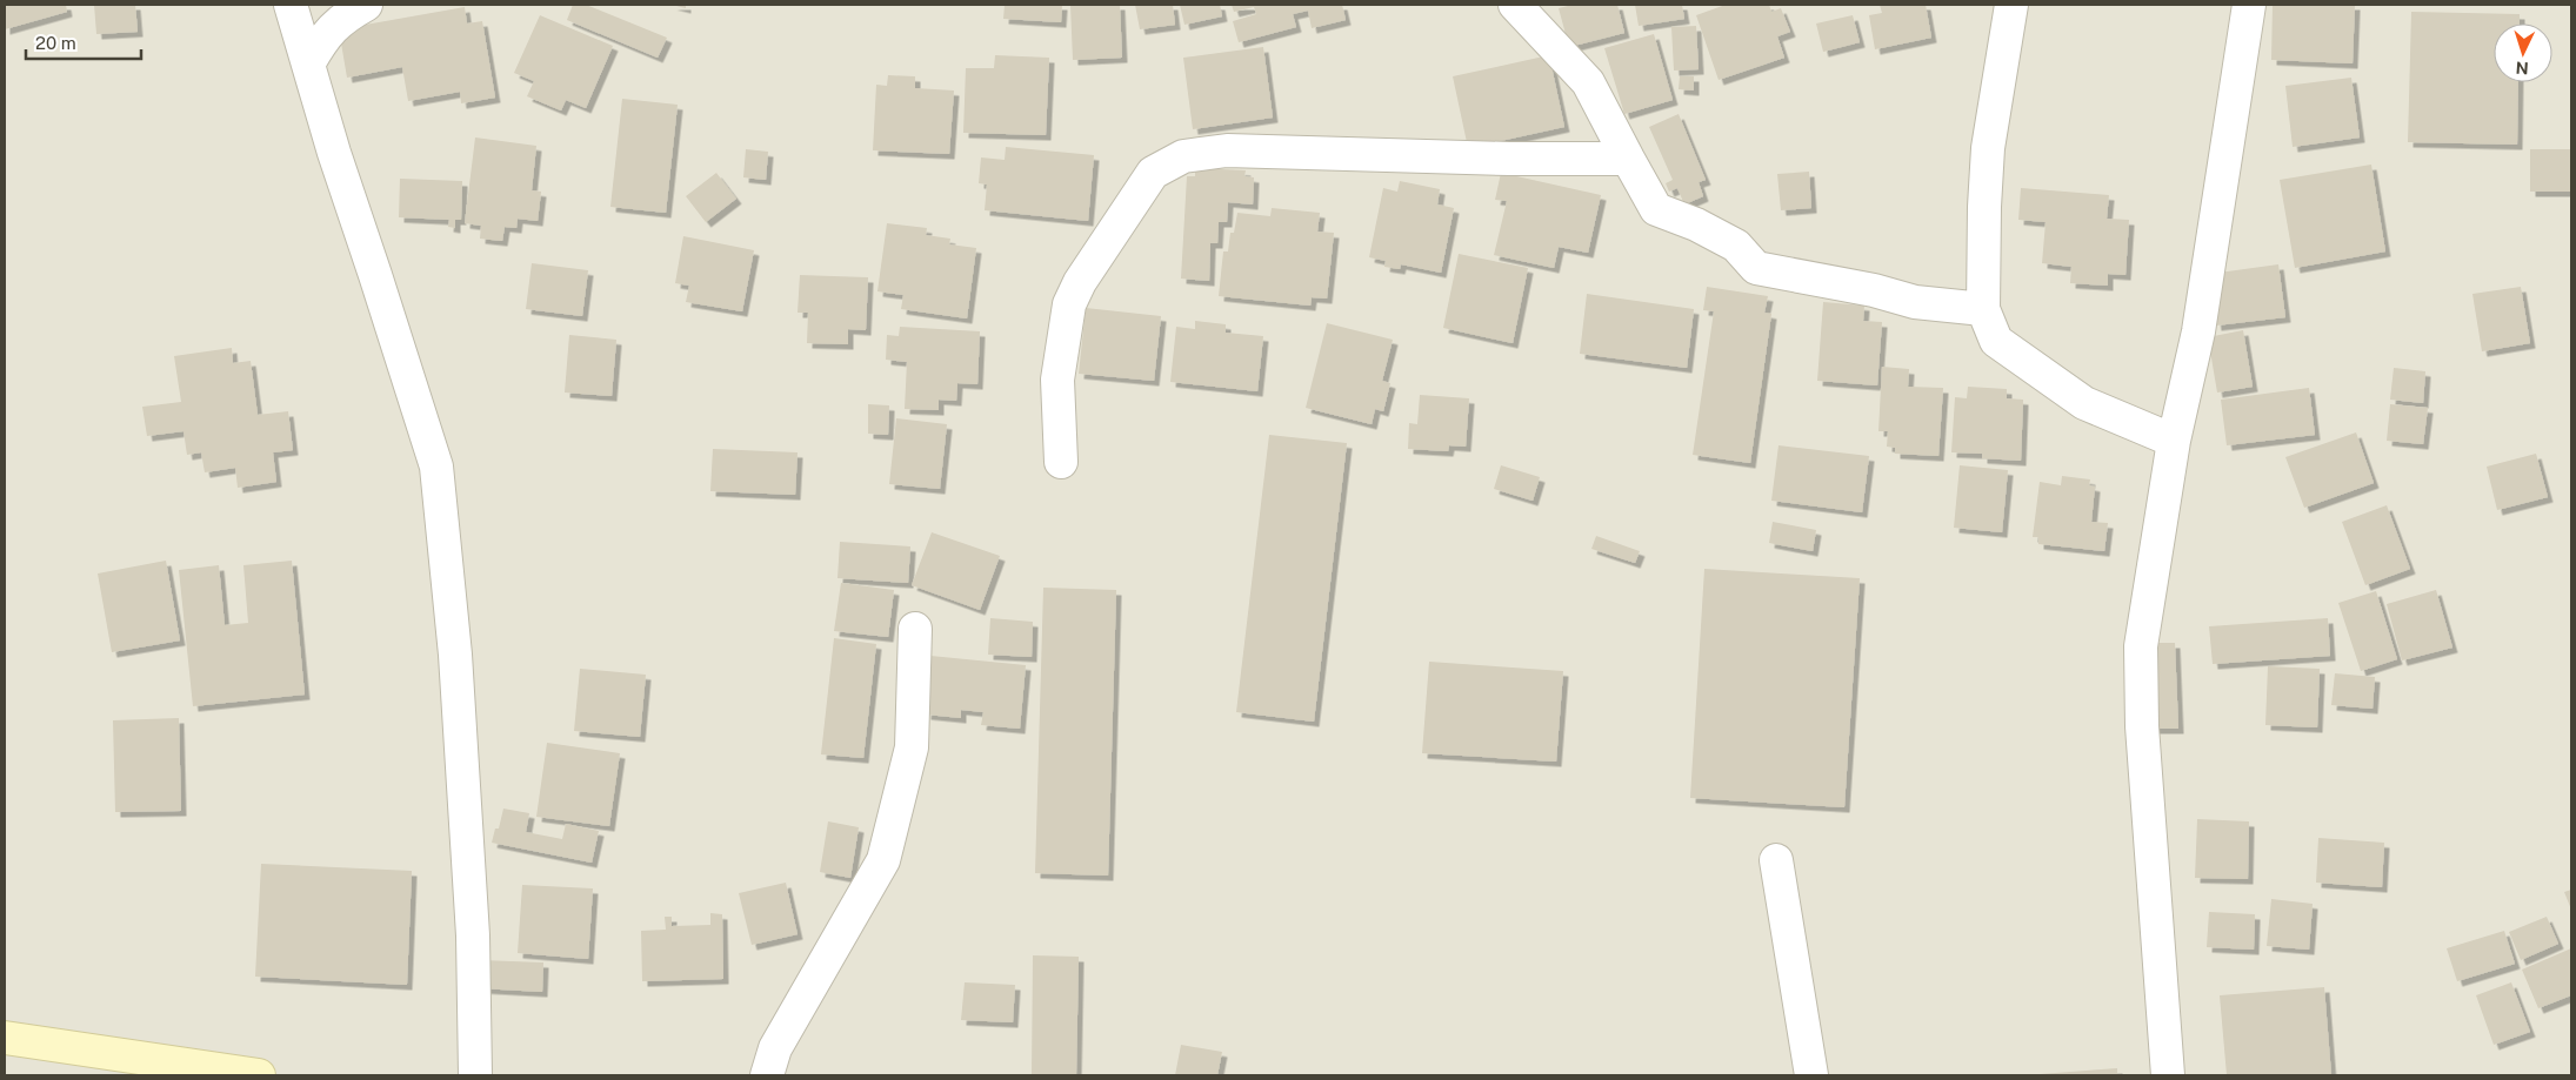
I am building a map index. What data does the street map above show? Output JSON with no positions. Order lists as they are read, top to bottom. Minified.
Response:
{"scale_bar":"20 m","north":"bottom"}
